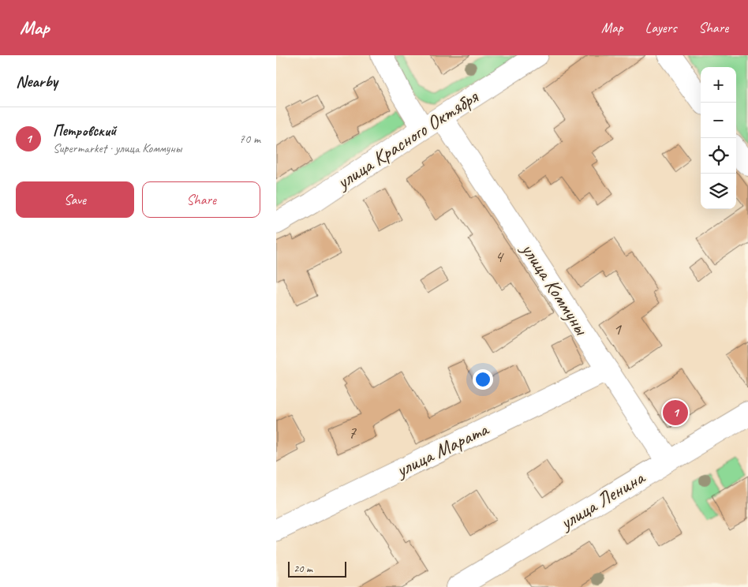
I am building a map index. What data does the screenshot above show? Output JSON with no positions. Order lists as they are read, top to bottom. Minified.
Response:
{"streets":{"street":["улица Красного Октября","улица Коммуны","улица Марата","улица Ленина"]},"crossings":[["улица Красного Октября","улица Коммуны"],["улица Коммуны","улица Марата"],["улица Коммуны","улица Ленина"]],"house_numbers":["4","1","7"],"scale_bar":"20 m","page":{"header":"Map","nav":["Map","Layers","Share"],"heading":"Nearby","map_buttons":["+","−"],"list":[{"mark":"1","name":"Петровский","note":"Supermarket · улица Коммуны","value":"70 m"}],"buttons":["Save","Share"],"pins":"1","scale":"20 m"}}
